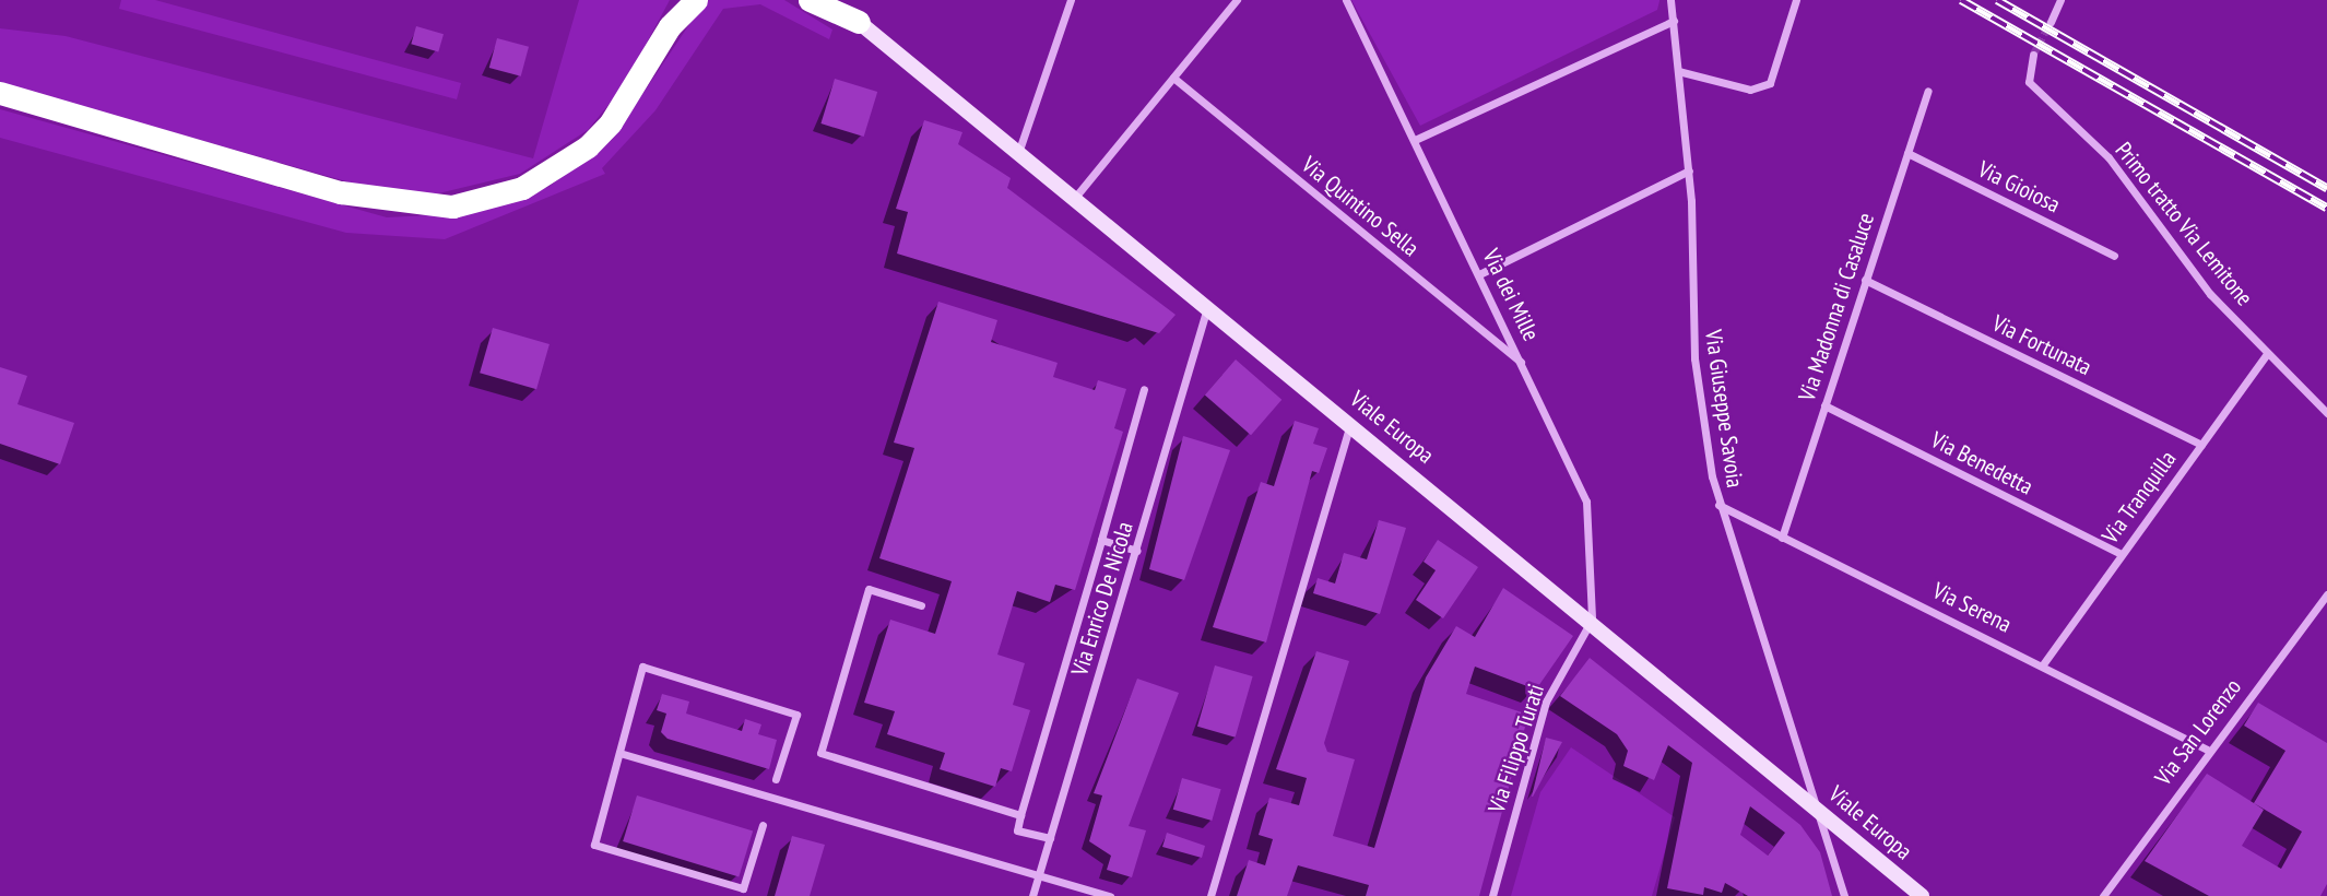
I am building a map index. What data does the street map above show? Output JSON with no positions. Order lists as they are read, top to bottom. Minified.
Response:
{"streets":{"main road":["Viale Europa"],"street":["Via Gioiosa","Via Quintino Sella","Primo tratto Via Lemitone","Via dei Mille","Via Madonna di Casaluce","Via Fortunata","Via Giuseppe Savoia","Via Benedetta","Via Tranquilla","Via Enrico De Nicola","Via Serena","Via San Lorenzo","Via Filippo Turati"]},"crossings":[["Via Gioiosa","Via Madonna di Casaluce"],["Via Quintino Sella","Via dei Mille"],["Primo tratto Via Lemitone","Via Tranquilla"],["Via dei Mille","Viale Europa"],["Via dei Mille","Via Filippo Turati"],["Via Madonna di Casaluce","Via Fortunata"],["Via Madonna di Casaluce","Via Benedetta"],["Via Madonna di Casaluce","Via Serena"],["Via Fortunata","Via Tranquilla"],["Via Giuseppe Savoia","Viale Europa"],["Via Giuseppe Savoia","Via Serena"],["Viale Europa","Via Enrico De Nicola"],["Viale Europa","Via Filippo Turati"],["Via Benedetta","Via Tranquilla"],["Via Tranquilla","Via Serena"],["Via Serena","Via San Lorenzo"]]}
